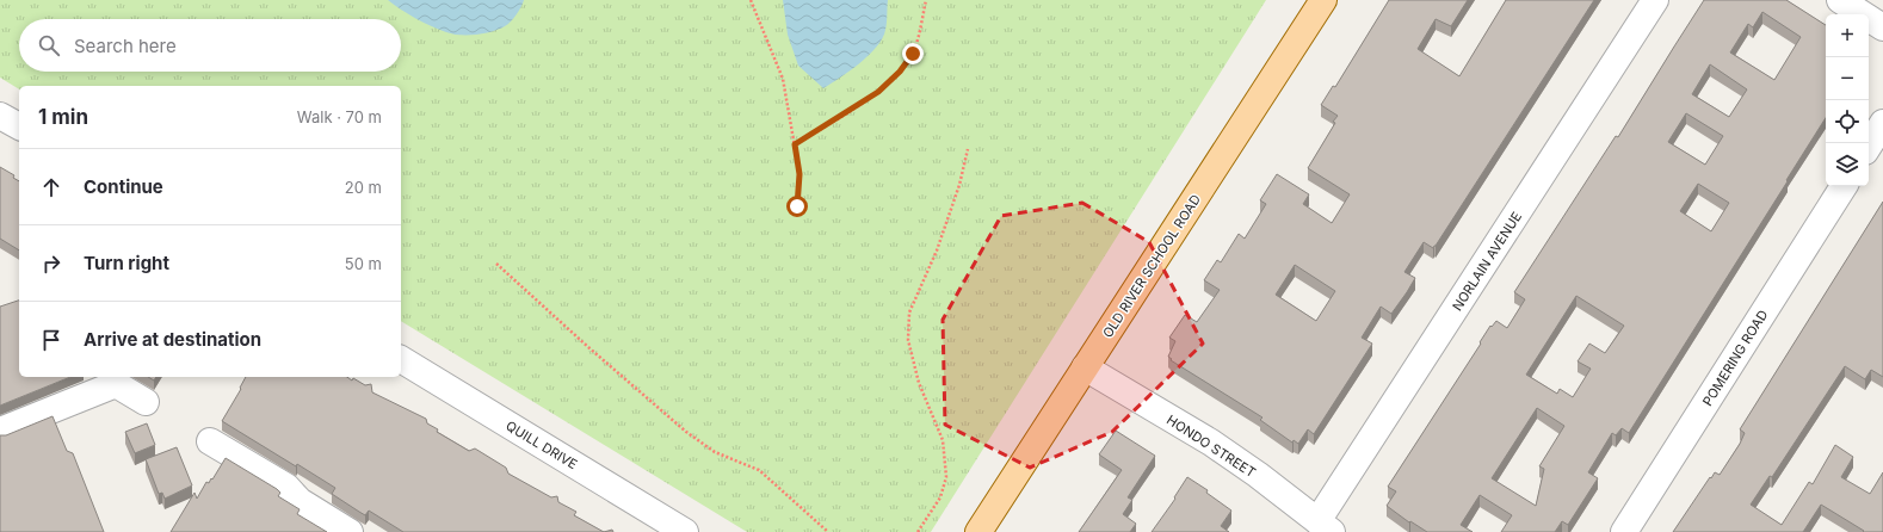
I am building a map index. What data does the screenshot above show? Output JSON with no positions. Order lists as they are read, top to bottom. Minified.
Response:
{"streets":{"main road":["OLD RIVER SCHOOL ROAD"],"street":["NORLAIN AVENUE","POMERING ROAD","QUILL DRIVE","HONDO STREET"]},"crossings":[["NORLAIN AVENUE","HONDO STREET"],["OLD RIVER SCHOOL ROAD","HONDO STREET"]],"page":{"map_buttons":["+","−"],"search":"Search here","heading":["1 min","Walk · 70 m"],"list":[["Continue","20 m"],["Turn right","50 m"],"Arrive at destination"]}}
